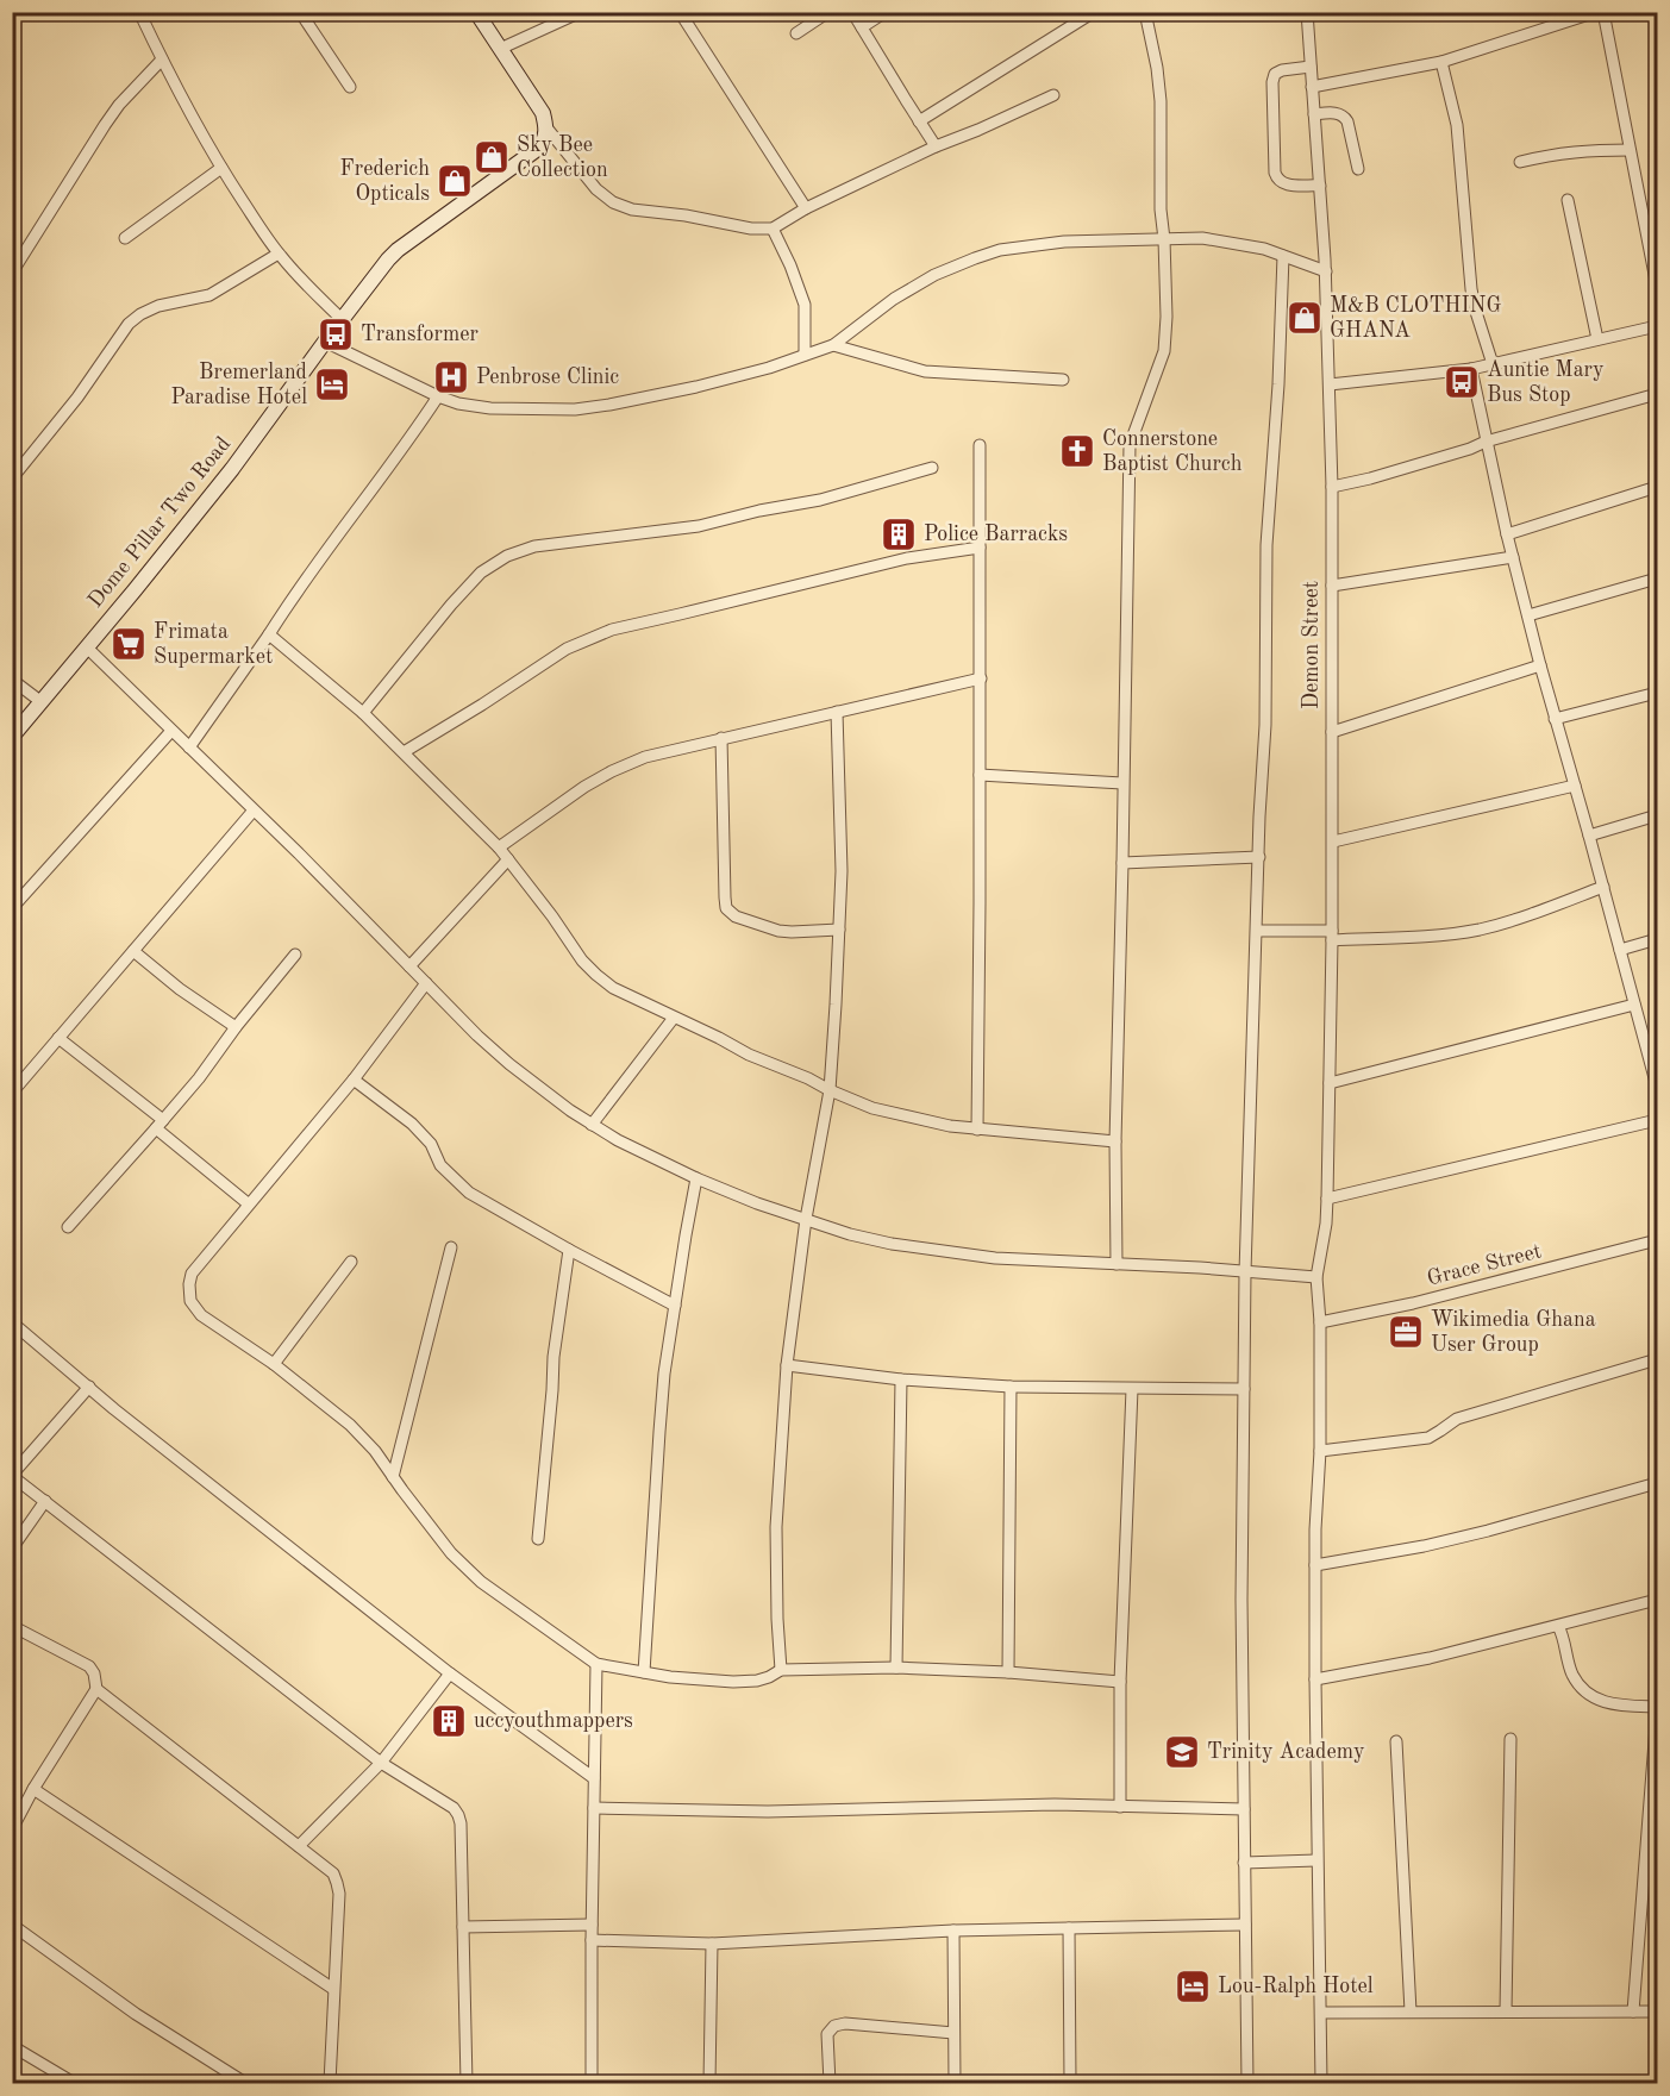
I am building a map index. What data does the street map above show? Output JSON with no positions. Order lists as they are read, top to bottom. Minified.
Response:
{"streets":{"street":["Dome Pillar Two Road","Demon Street","Grace Street"]},"crossings":[["Demon Street","Grace Street"]],"places":{"shop":["Sky Bee Collection","Frederich Opticals","M&B CLOTHING GHANA"],"bus stop":["Transformer","Auntie Mary Bus Stop"],"hospital":["Penbrose Clinic"],"hotel":["Bremerland Paradise Hotel","Lou-Ralph Hotel"],"church":["Connerstone Baptist Church"],"building":["Police Barracks","uccyouthmappers"],"supermarket":["Frimata Supermarket"],"office":["Wikimedia Ghana User Group"],"school or university":["Trinity Academy"]}}
